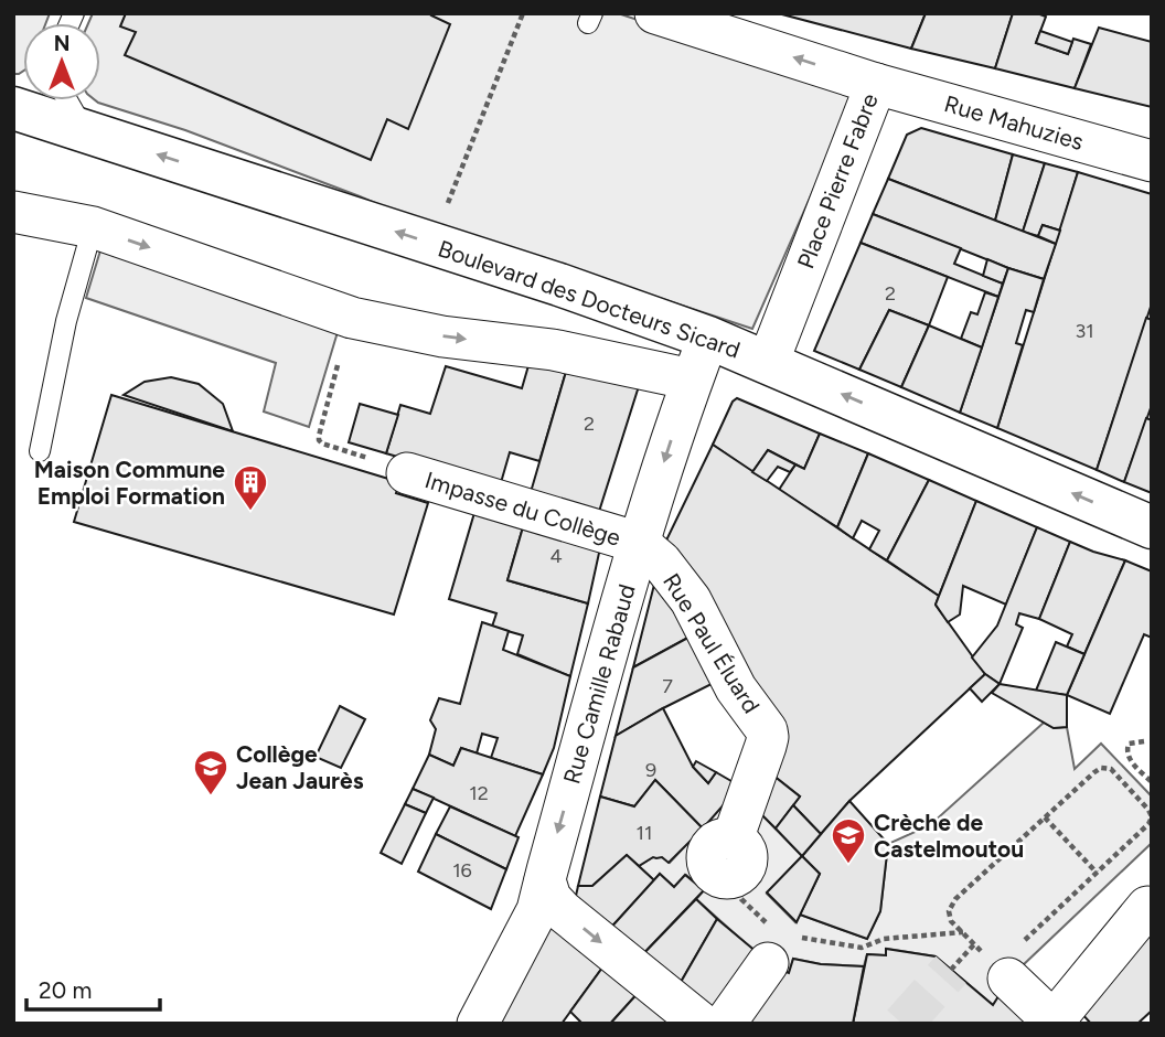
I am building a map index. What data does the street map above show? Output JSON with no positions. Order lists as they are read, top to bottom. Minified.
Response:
{"streets":{"main road":["Boulevard des Docteurs Sicard"],"street":["Rue Mahuzies","Place Pierre Fabre","Impasse du Collège","Rue Paul Éluard","Rue Camille Rabaud"]},"crossings":[["Rue Mahuzies","Place Pierre Fabre"],["Place Pierre Fabre","Boulevard des Docteurs Sicard"],["Boulevard des Docteurs Sicard","Rue Camille Rabaud"],["Impasse du Collège","Rue Paul Éluard"],["Impasse du Collège","Rue Camille Rabaud"],["Rue Paul Éluard","Rue Camille Rabaud"]],"one_way":["Boulevard des Docteurs Sicard","Rue Camille Rabaud"],"places":{"building":["Maison Commune Emploi Formation"],"school or university":["Collège Jean Jaurès","Crèche de Castelmoutou"]},"house_numbers":["2","31","2","4","7","9","12","11","16"],"scale_bar":"20 m","north":"top"}
